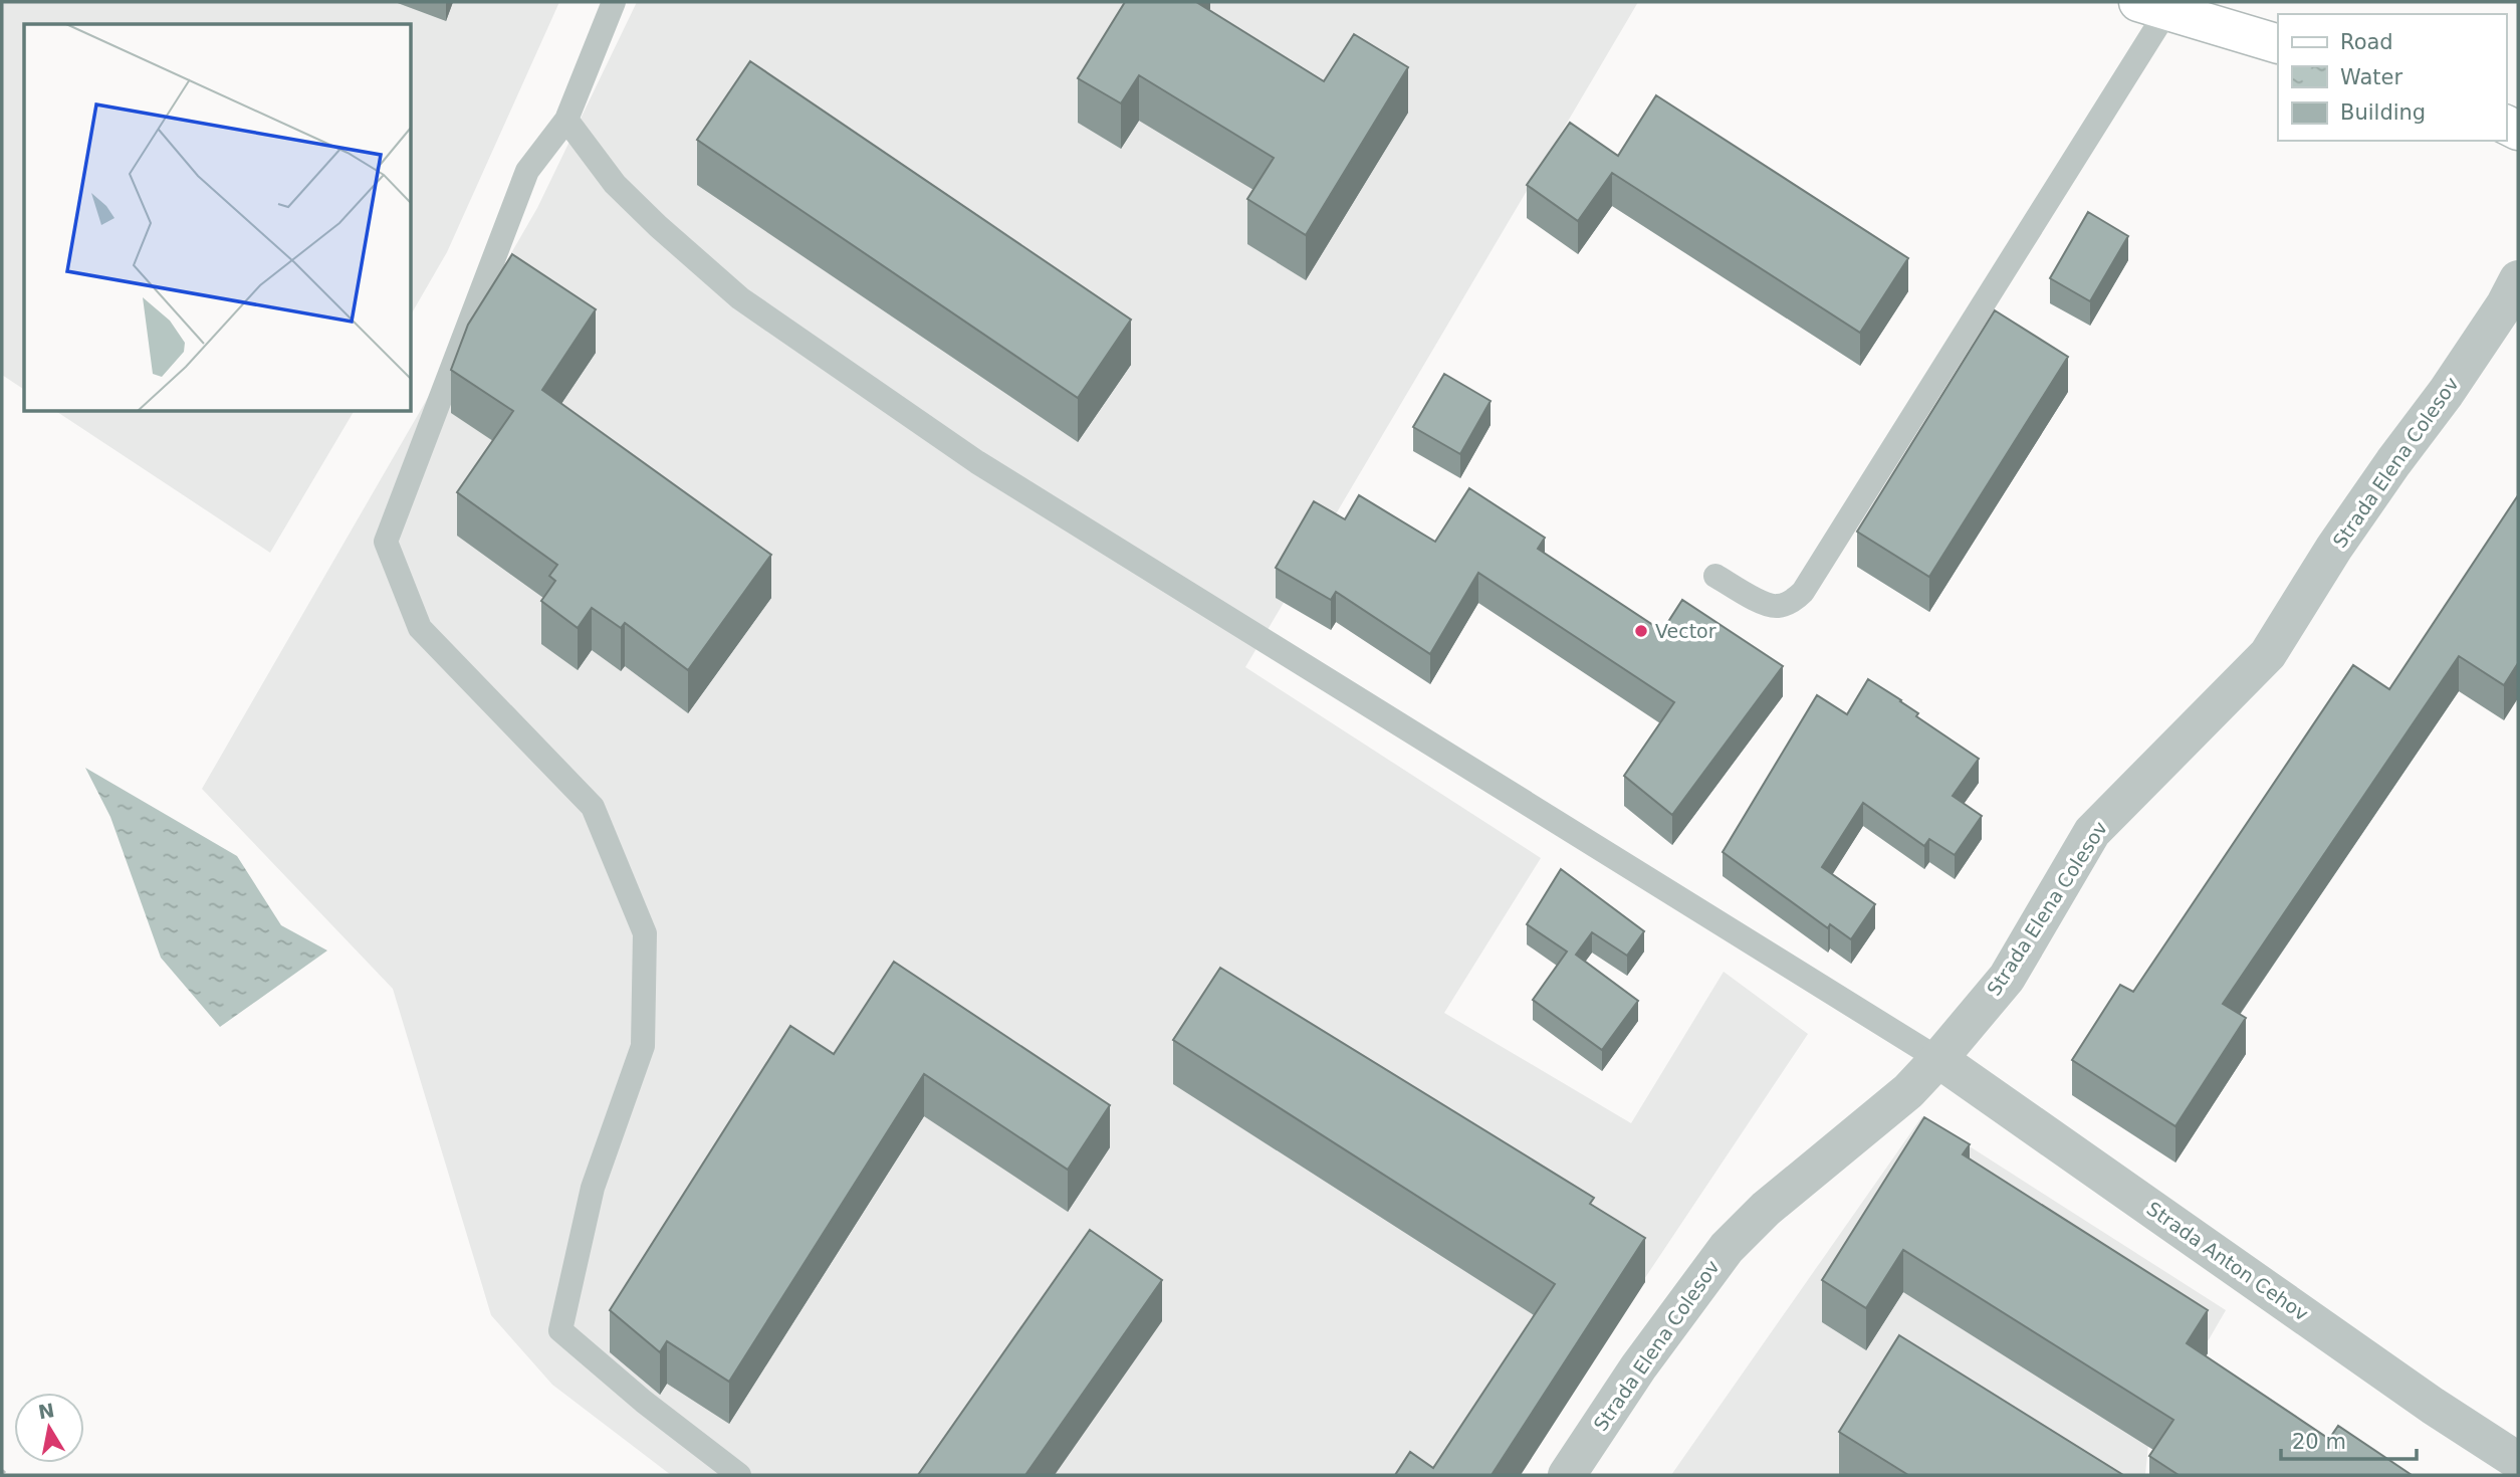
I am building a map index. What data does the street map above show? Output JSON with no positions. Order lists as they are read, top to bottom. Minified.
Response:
{"streets":{"street":["Strada Elena Colesov","Strada Anton Cehov"]},"crossings":[["Strada Elena Colesov","Strada Anton Cehov"]],"places":["Vector"],"legend":["Road","Water","Building"],"scale_bar":"20 m","north":"top"}
